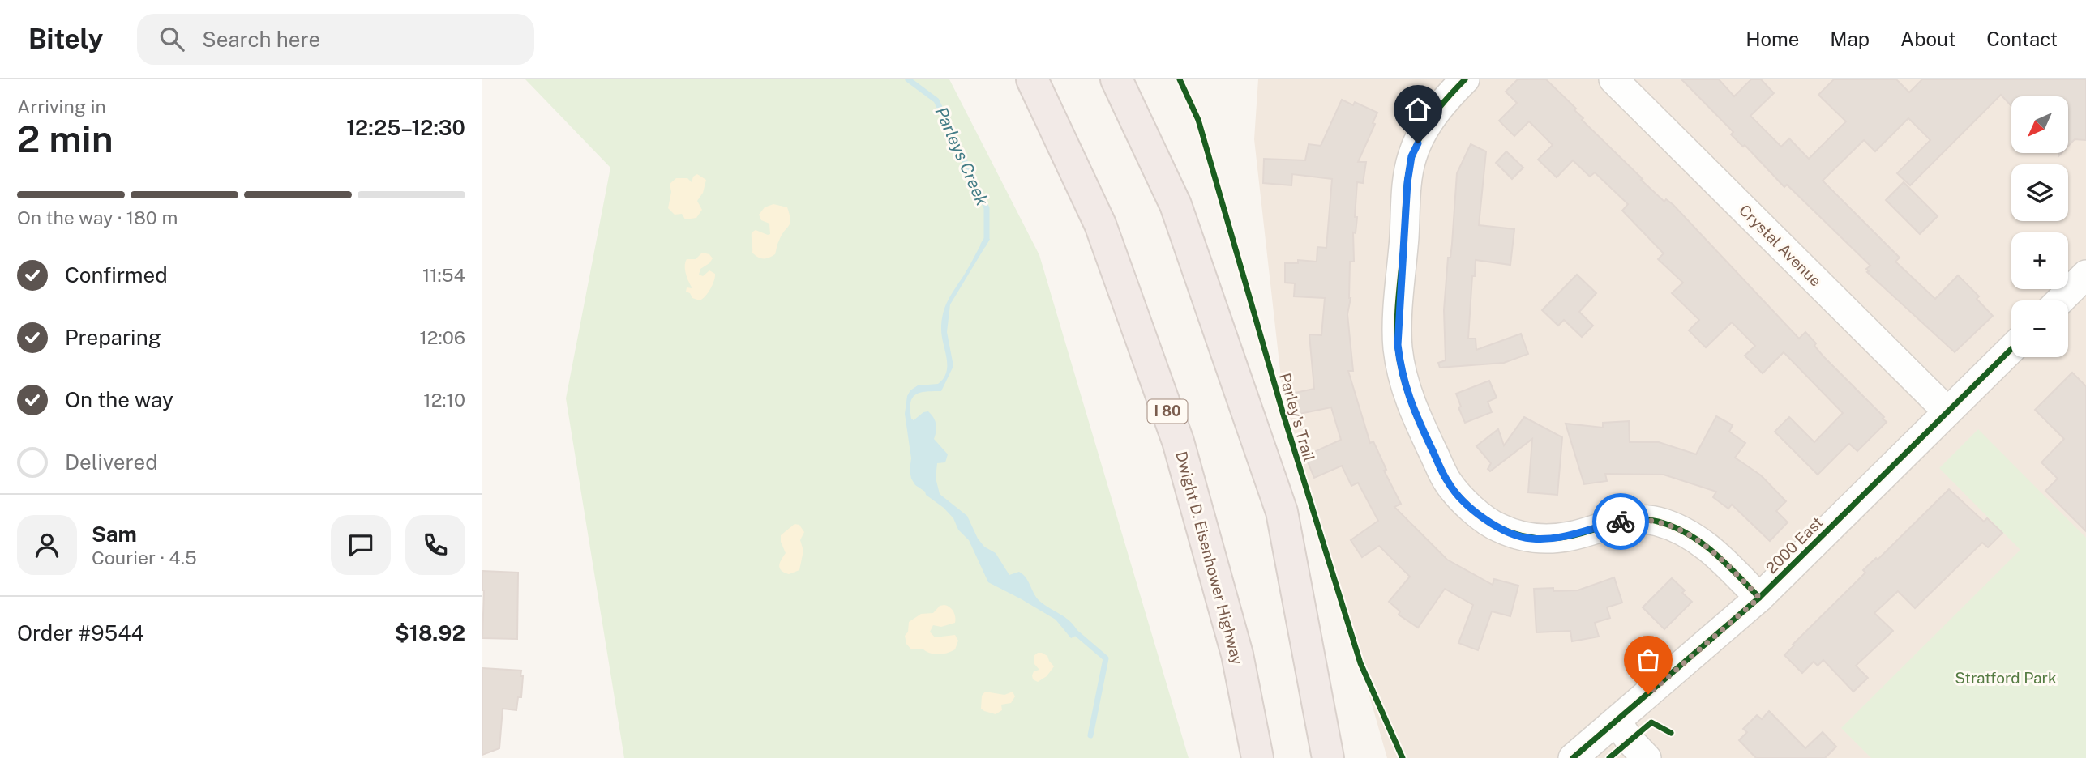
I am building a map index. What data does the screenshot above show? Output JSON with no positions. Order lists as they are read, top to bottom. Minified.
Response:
{"streets":{"highway":["I 80","Dwight D. Eisenhower Highway"],"street":["Crystal Avenue","2000 East"],"cycle path":["Parley's Trail"]},"crossings":[["Crystal Avenue","2000 East"]],"water":["Parleys Creek"],"parks":["Stratford Park"],"north":"bottom left","page":{"header":"Bitely","search":"Search here","nav":["Home","Map","About","Contact"],"heading":["2 min","Arriving in","12:25–12:30"],"panel":["Sam","Courier · 4.5","Order #9544","$18.92"],"map_buttons":["+","−"],"bar":"On the way · 180 m","list":[["Confirmed","11:54"],["Preparing","12:06"],["On the way","12:10"],"Delivered"]}}
